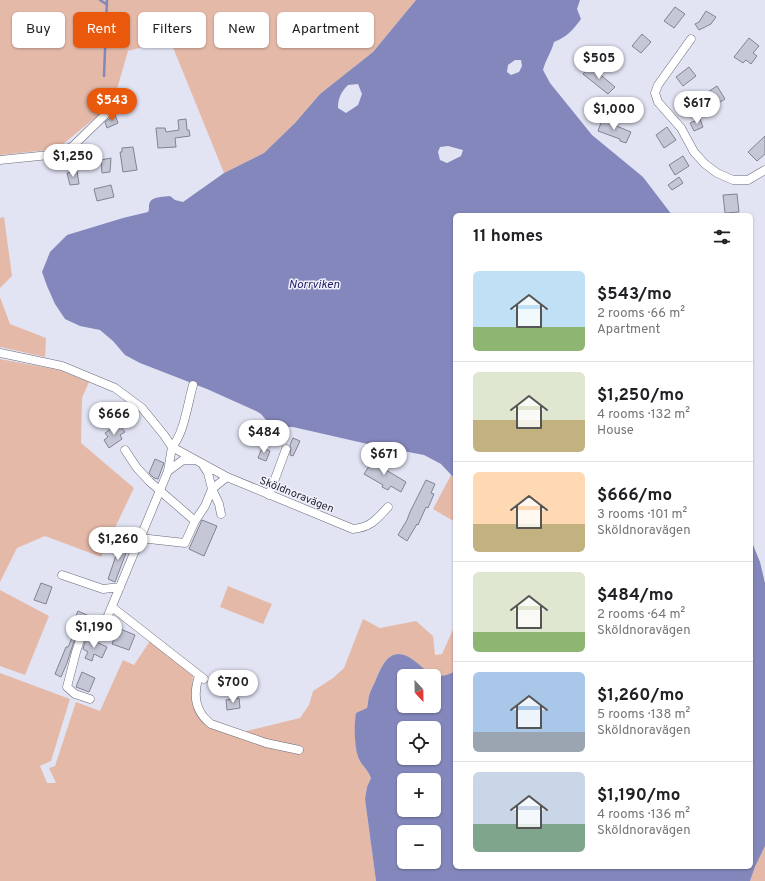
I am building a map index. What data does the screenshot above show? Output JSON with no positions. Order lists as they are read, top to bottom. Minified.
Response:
{"streets":{"street":["Sköldnoravägen"]},"water":["Norrviken"],"north":"bottom","page":{"chip":["Buy","Rent","Filters","New","Apartment"],"price":["$505","$543","$617","$1,000","$1,250","$666","$484","$671","$1,260","$1,190","$700"],"heading":"11 homes","list":[{"name":"$543/mo","note":"2 rooms · 66 m² · Apartment"},{"name":"$1,250/mo","note":"4 rooms · 132 m² · House"},{"name":"$666/mo","note":"3 rooms · 101 m² · Sköldnoravägen"},{"name":"$484/mo","note":"2 rooms · 64 m² · Sköldnoravägen"},{"name":"$1,260/mo","note":"5 rooms · 138 m² · Sköldnoravägen"},{"name":"$1,190/mo","note":"4 rooms · 136 m² · Sköldnoravägen"}],"map_buttons":["+","−"]}}
